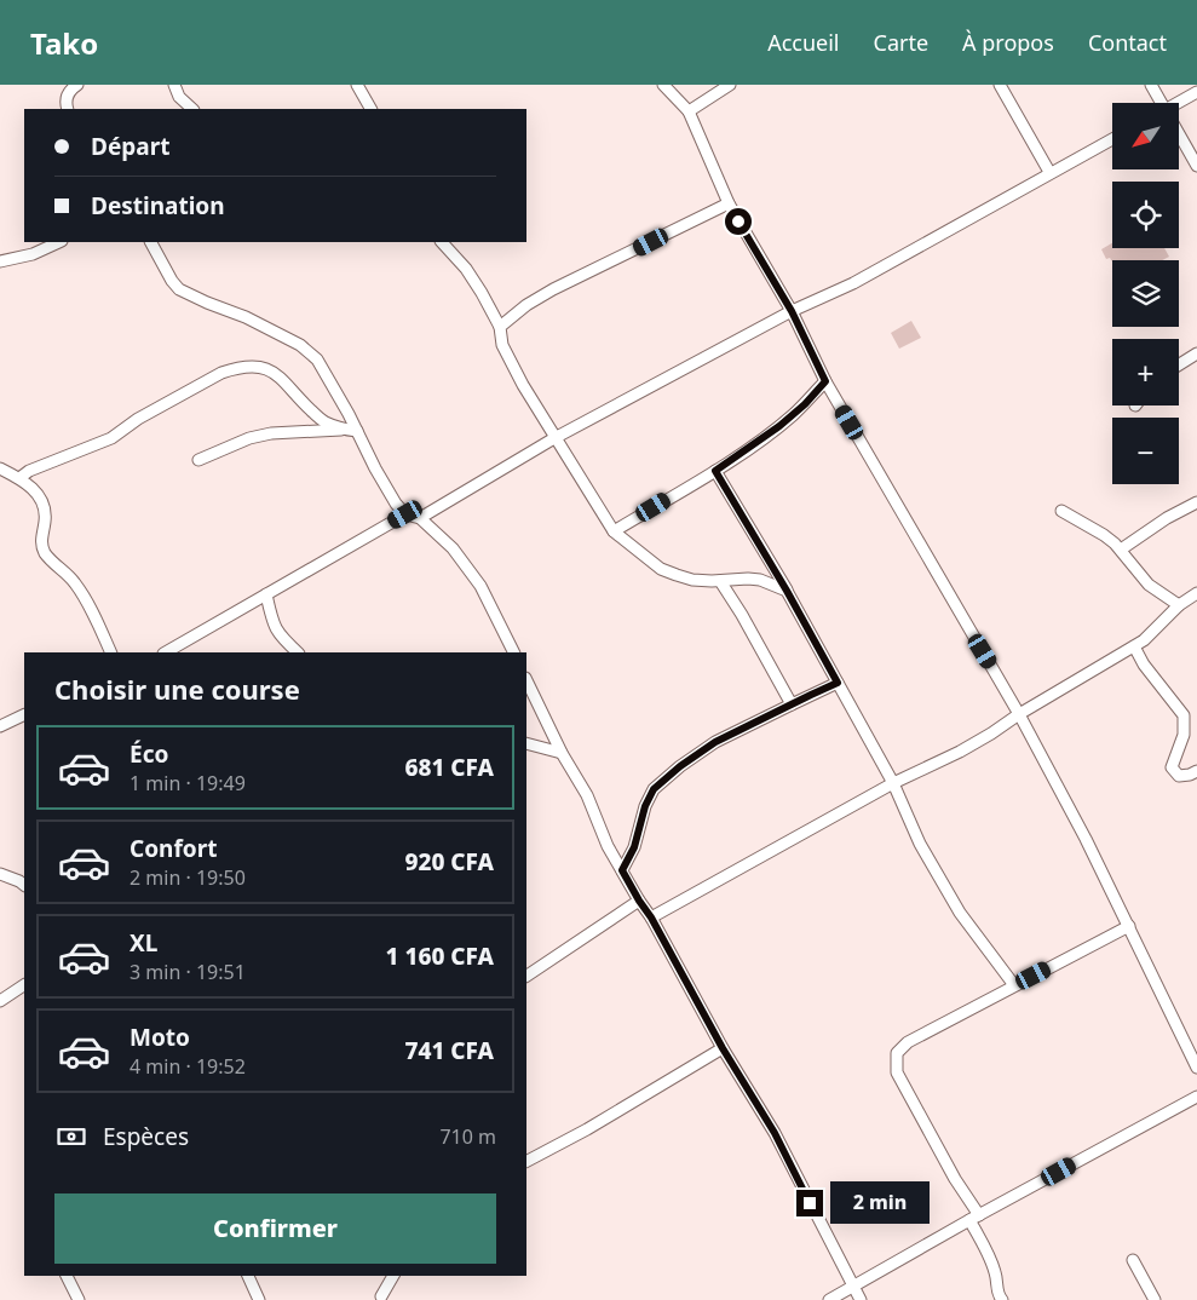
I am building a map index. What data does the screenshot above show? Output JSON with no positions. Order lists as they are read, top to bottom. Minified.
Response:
{"north":"bottom left","page":{"header":"Tako","nav":["Accueil","Carte","À propos","Contact"],"map_buttons":["+","−"],"banner":["Départ","Destination"],"heading":"Choisir une course","list":[{"name":"Éco","note":"1 min · 19:49","value":"681 CFA"},{"name":"Confort","note":"2 min · 19:50","value":"920 CFA"},{"name":"XL","note":"3 min · 19:51","value":"1 160 CFA"},{"name":"Moto","note":"4 min · 19:52","value":"741 CFA"}],"pay":["Espèces","710 m"],"bubble":"2 min","buttons":"Confirmer"}}
